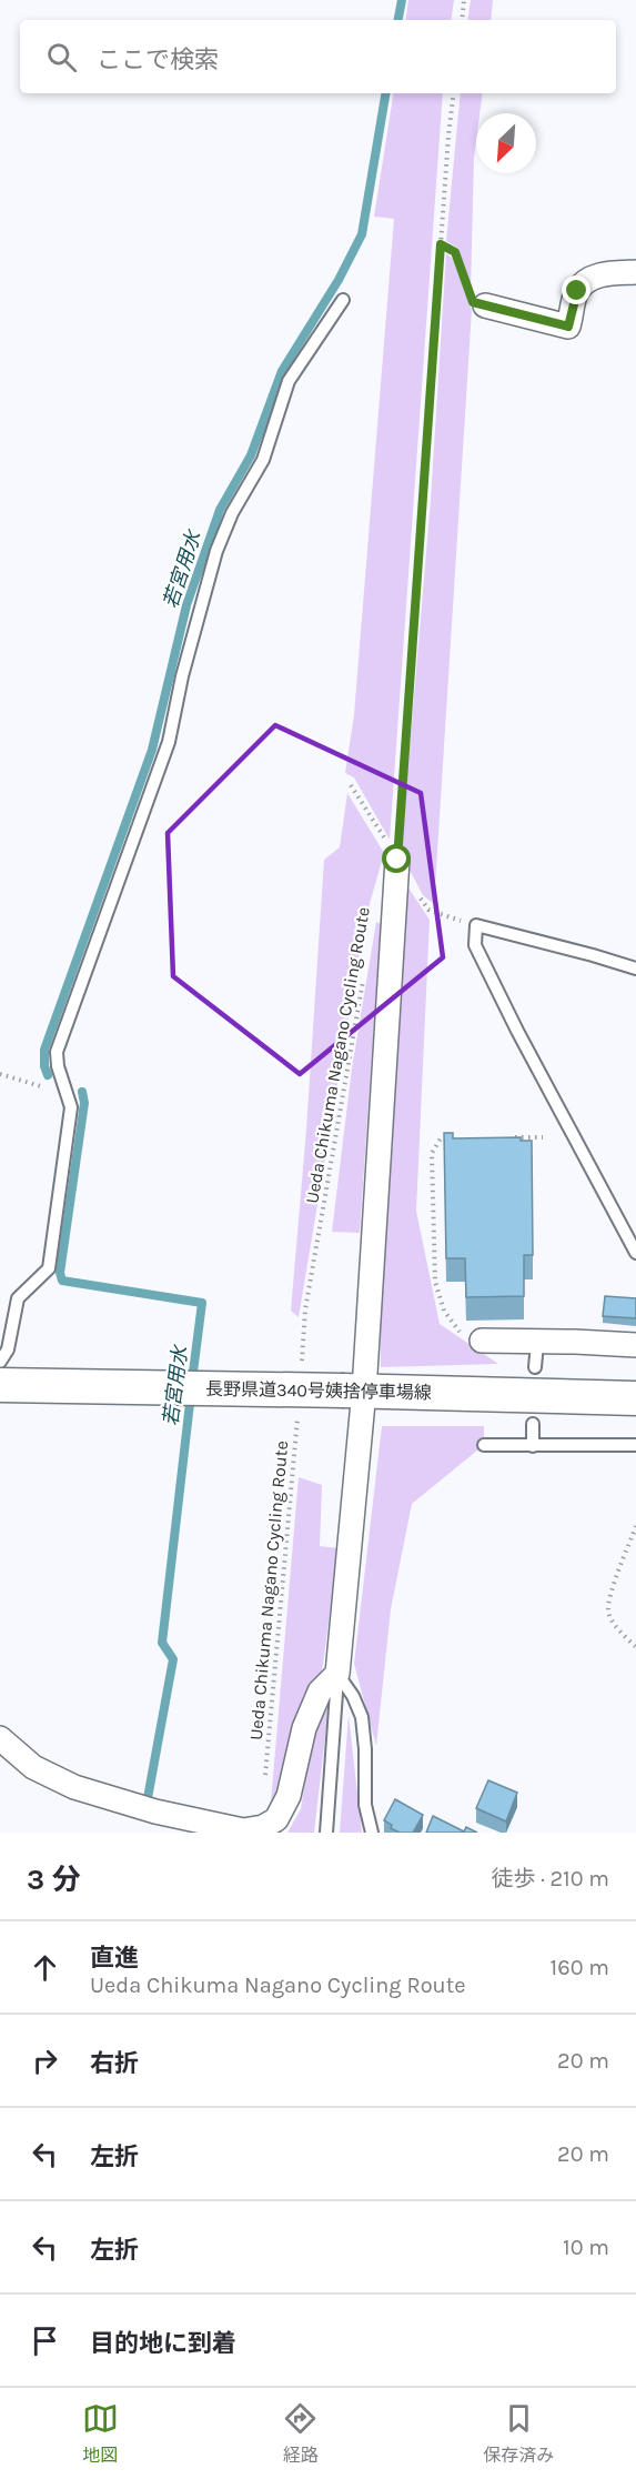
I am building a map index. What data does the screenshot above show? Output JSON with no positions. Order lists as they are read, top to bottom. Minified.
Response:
{"streets":{"main road":["長野県道340号姨捨停車場線"],"path":["Ueda Chikuma Nagano Cycling Route"]},"water":["若宮用水"],"north":"bottom left","page":{"search":"ここで検索","heading":["3 分","徒歩 · 210 m"],"list":[["直進","Ueda Chikuma Nagano Cycling Route","160 m"],["右折","20 m"],["左折","20 m"],["左折","10 m"],"目的地に到着"],"nav":["地図","経路","保存済み"]}}
